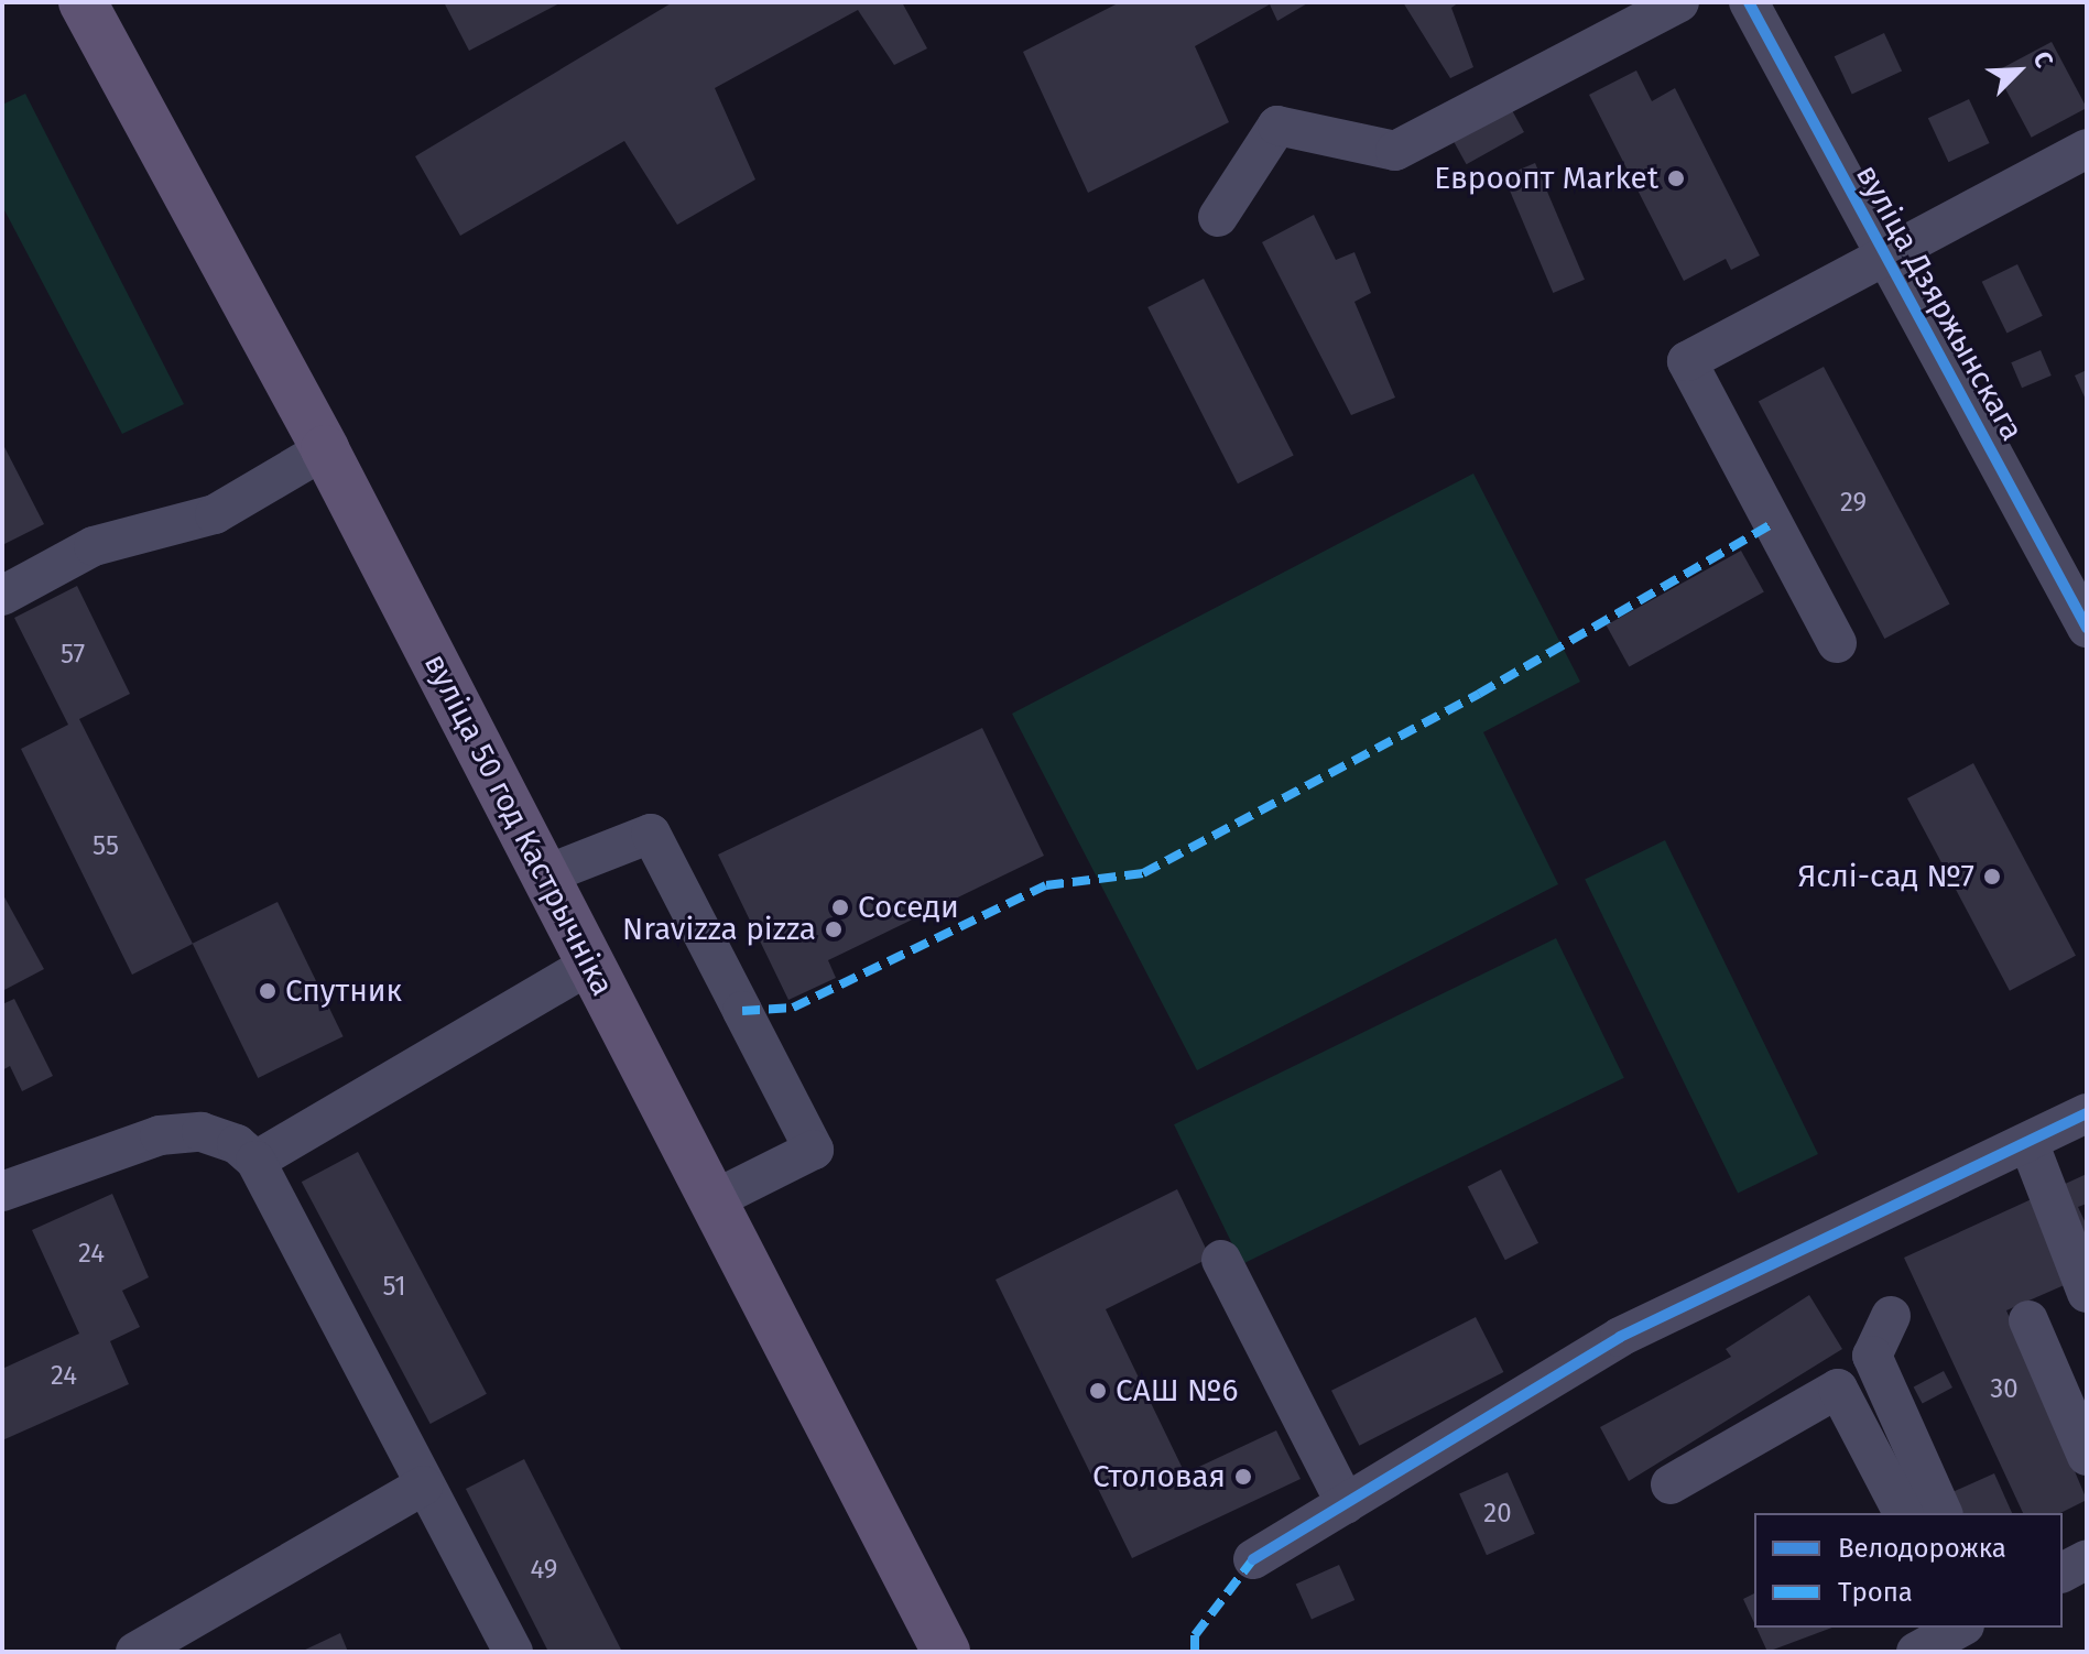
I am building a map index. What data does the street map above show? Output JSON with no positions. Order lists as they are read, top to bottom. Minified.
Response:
{"streets":{"main road":["вуліца 50 год Кастрычніка"],"street":["вуліца Дзяржынскага"]},"places":["Евроопт Market","Яслі-сад №7","Соседи","Nravizza pizza","Спутник","САШ №6","Столовая"],"house_numbers":["29","57","55","24","51","24","30","20","49"],"legend":["Велодорожка","Тропа"],"north":"top right"}
